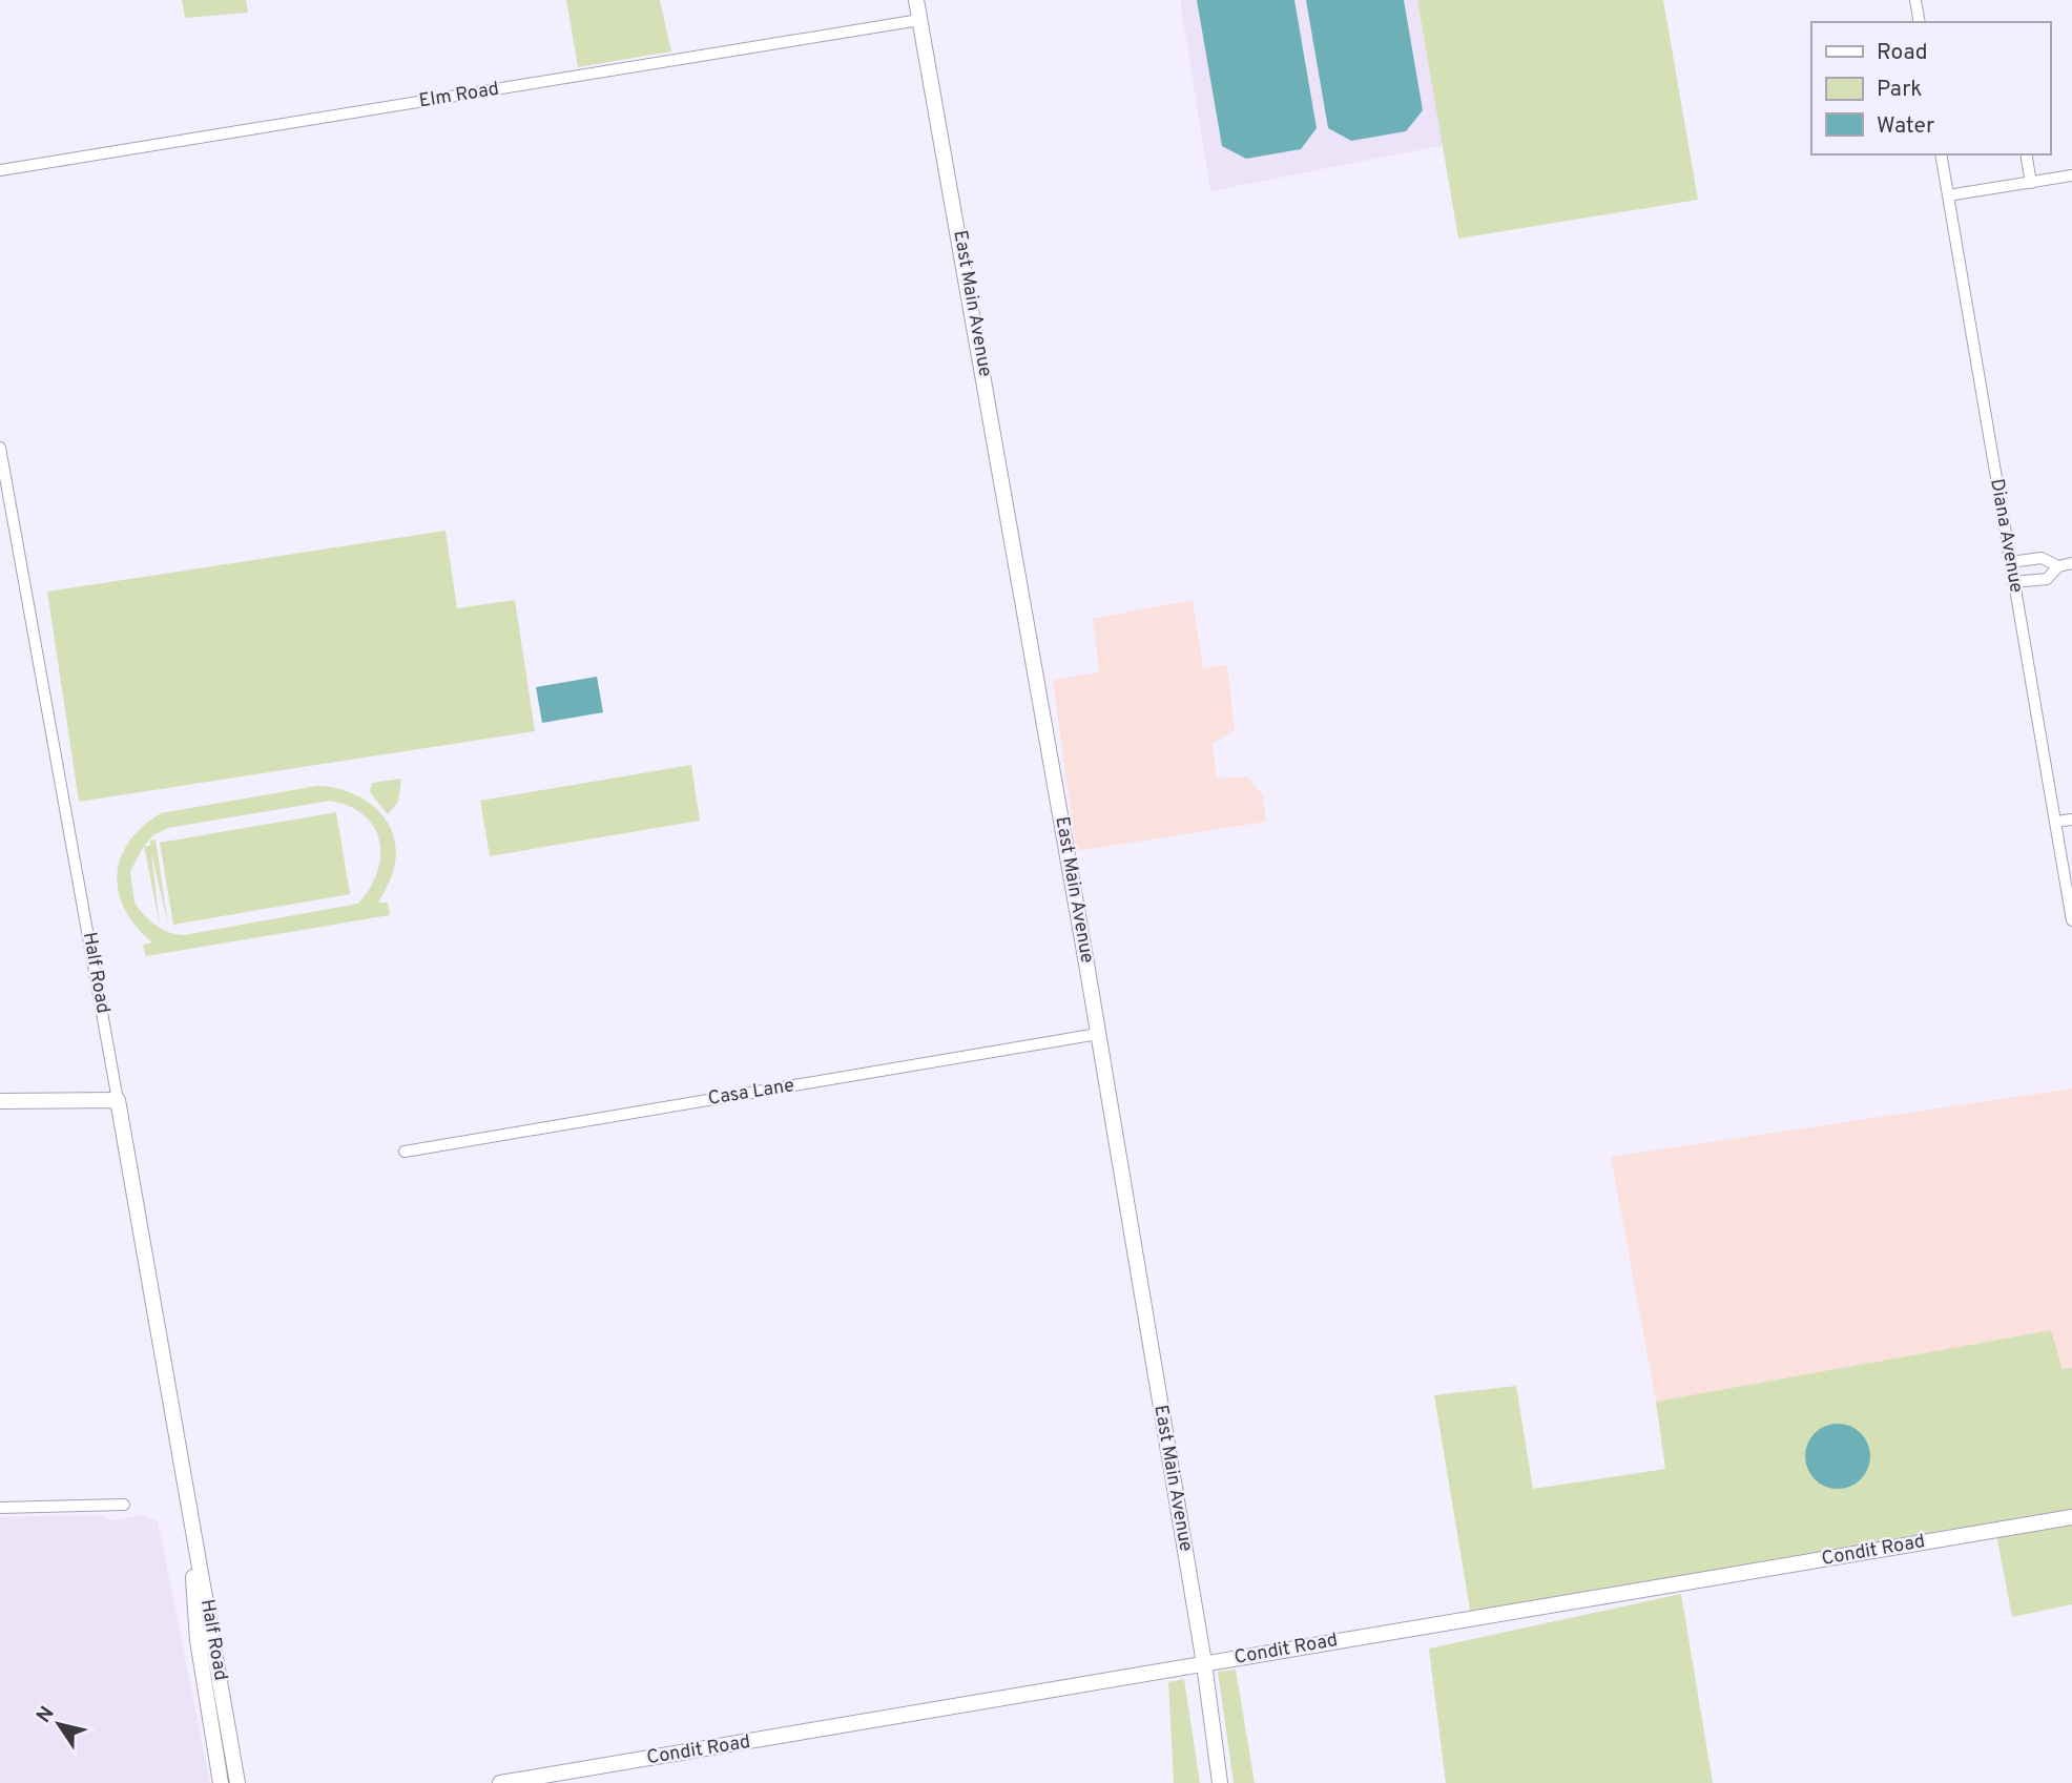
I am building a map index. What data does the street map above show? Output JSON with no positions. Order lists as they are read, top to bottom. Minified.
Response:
{"streets":{"street":["Elm Road","East Main Avenue","Diana Avenue","Half Road","Casa Lane","Condit Road"]},"crossings":[["Elm Road","East Main Avenue"],["East Main Avenue","Casa Lane"],["East Main Avenue","Condit Road"]],"legend":["Road","Park","Water"],"north":"top left"}
